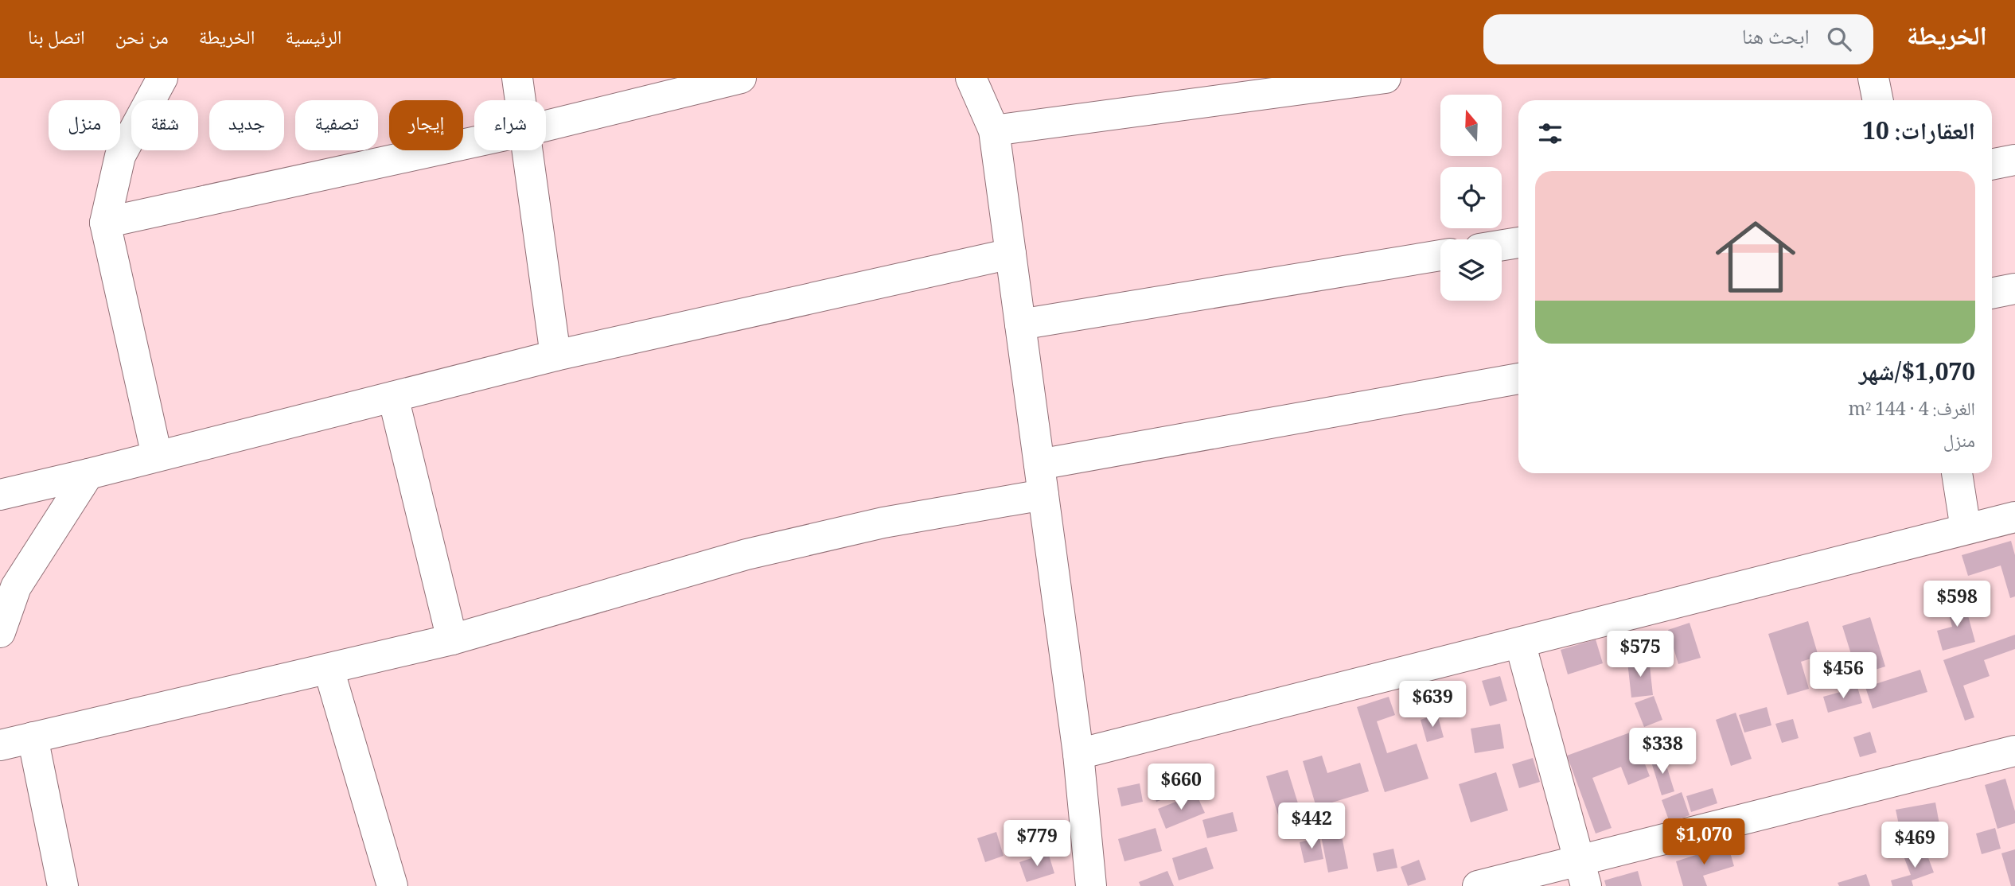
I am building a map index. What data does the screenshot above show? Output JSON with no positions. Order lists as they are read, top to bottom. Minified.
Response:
{"north":"top","page":{"header":"الخريطة","search":"ابحث هنا","nav":["الرئيسية","الخريطة","من نحن","اتصل بنا"],"chip":["شراء","إيجار","تصفية","جديد","شقة","منزل"],"heading":"العقارات: 10","list":[{"name":"$1,070/شهر","note":"الغرف: 4 · 144 m² · منزل"}],"price":["$598","$575","$456","$639","$338","$660","$442","$1,070","$779","$469"]}}
